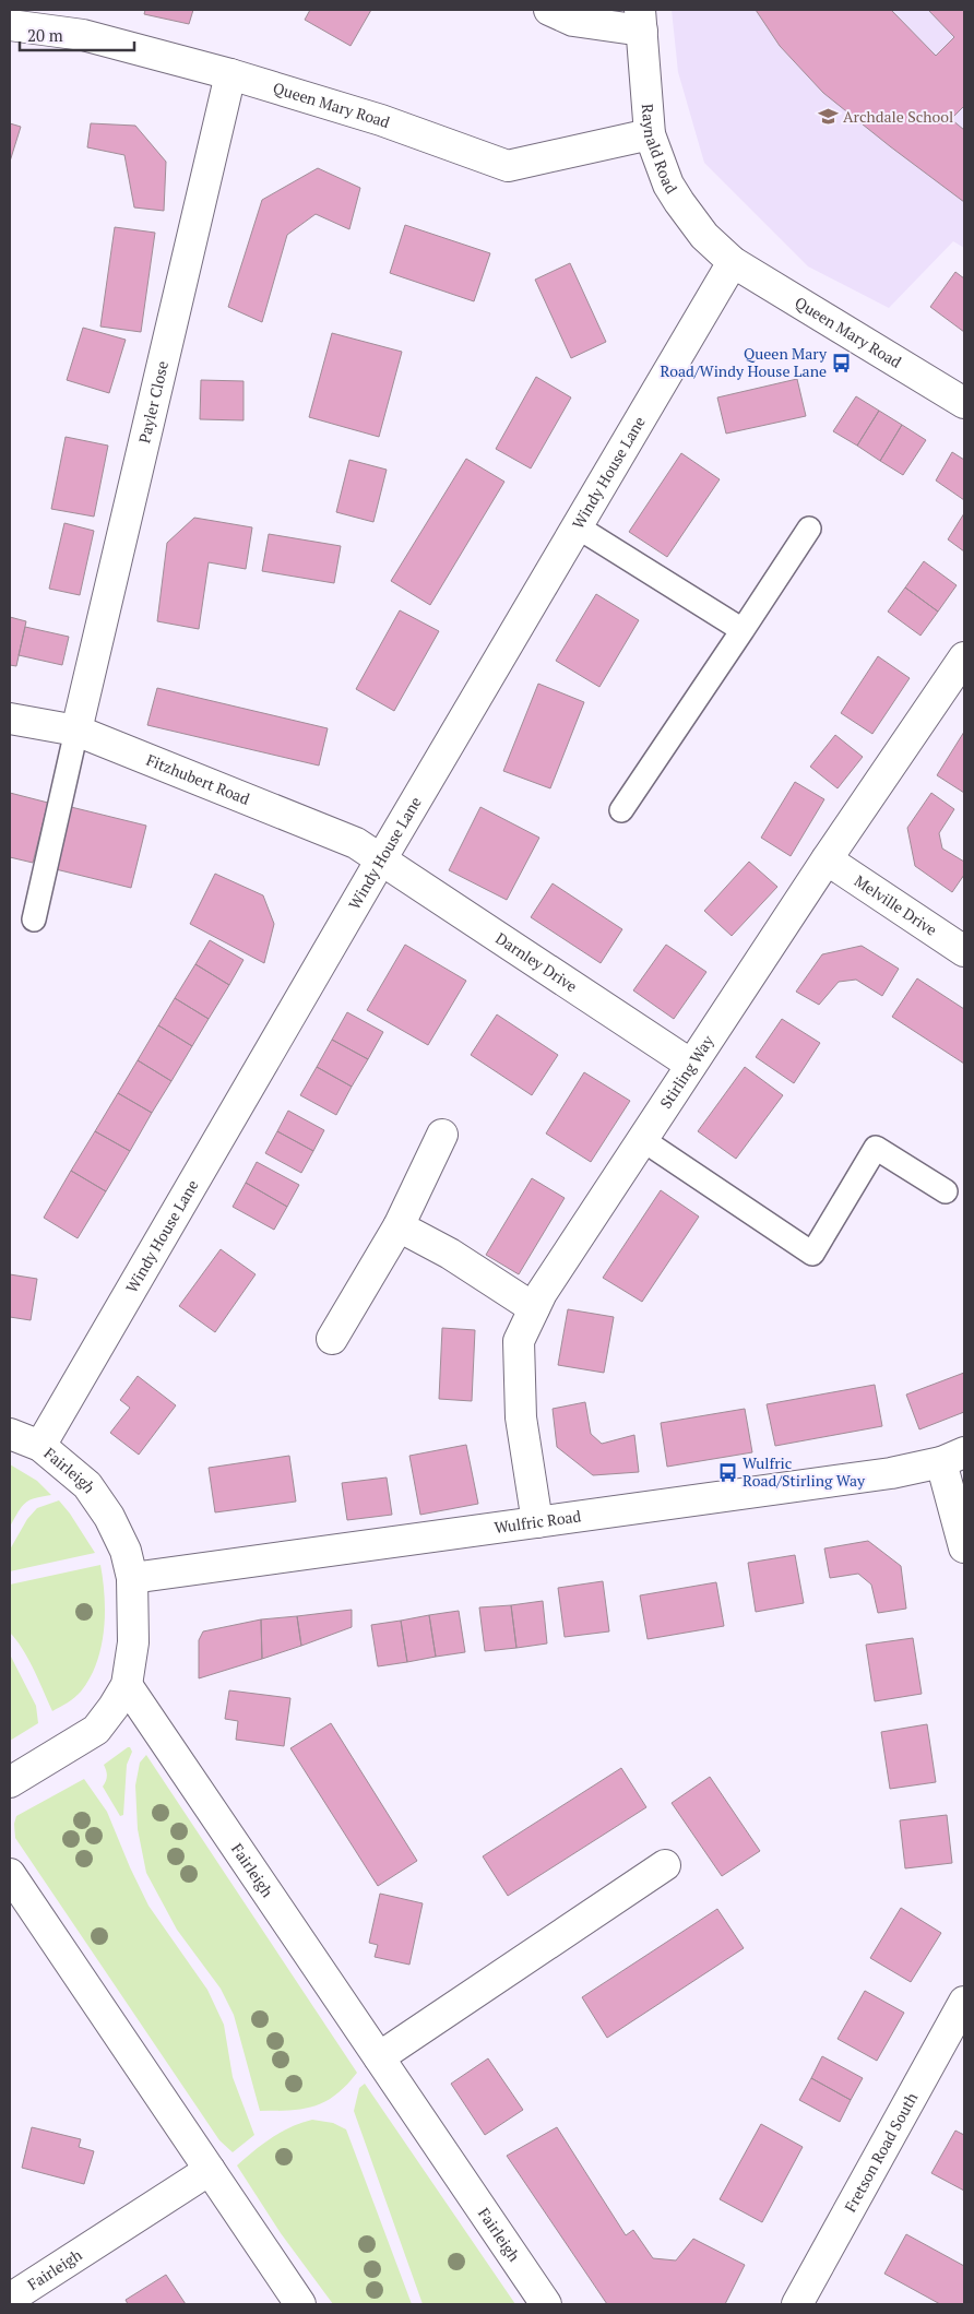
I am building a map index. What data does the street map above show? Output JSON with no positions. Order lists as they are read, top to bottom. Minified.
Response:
{"streets":{"street":["Queen Mary Road","Raynald Road","Payler Close","Windy House Lane","Fitzhubert Road","Melville Drive","Darnley Drive","Stirling Way","Fairleigh","Wulfric Road","Fretson Road South"]},"crossings":[["Queen Mary Road","Raynald Road"],["Queen Mary Road","Payler Close"],["Queen Mary Road","Windy House Lane"],["Raynald Road","Windy House Lane"],["Payler Close","Fitzhubert Road"],["Windy House Lane","Fitzhubert Road"],["Windy House Lane","Darnley Drive"],["Windy House Lane","Fairleigh"],["Fitzhubert Road","Darnley Drive"],["Melville Drive","Stirling Way"],["Darnley Drive","Stirling Way"],["Stirling Way","Wulfric Road"],["Fairleigh","Wulfric Road"]],"places":{"school or university":["Archdale School"],"bus stop":["Queen Mary Road/Windy House Lane","Wulfric Road/Stirling Way"]},"scale_bar":"20 m"}
